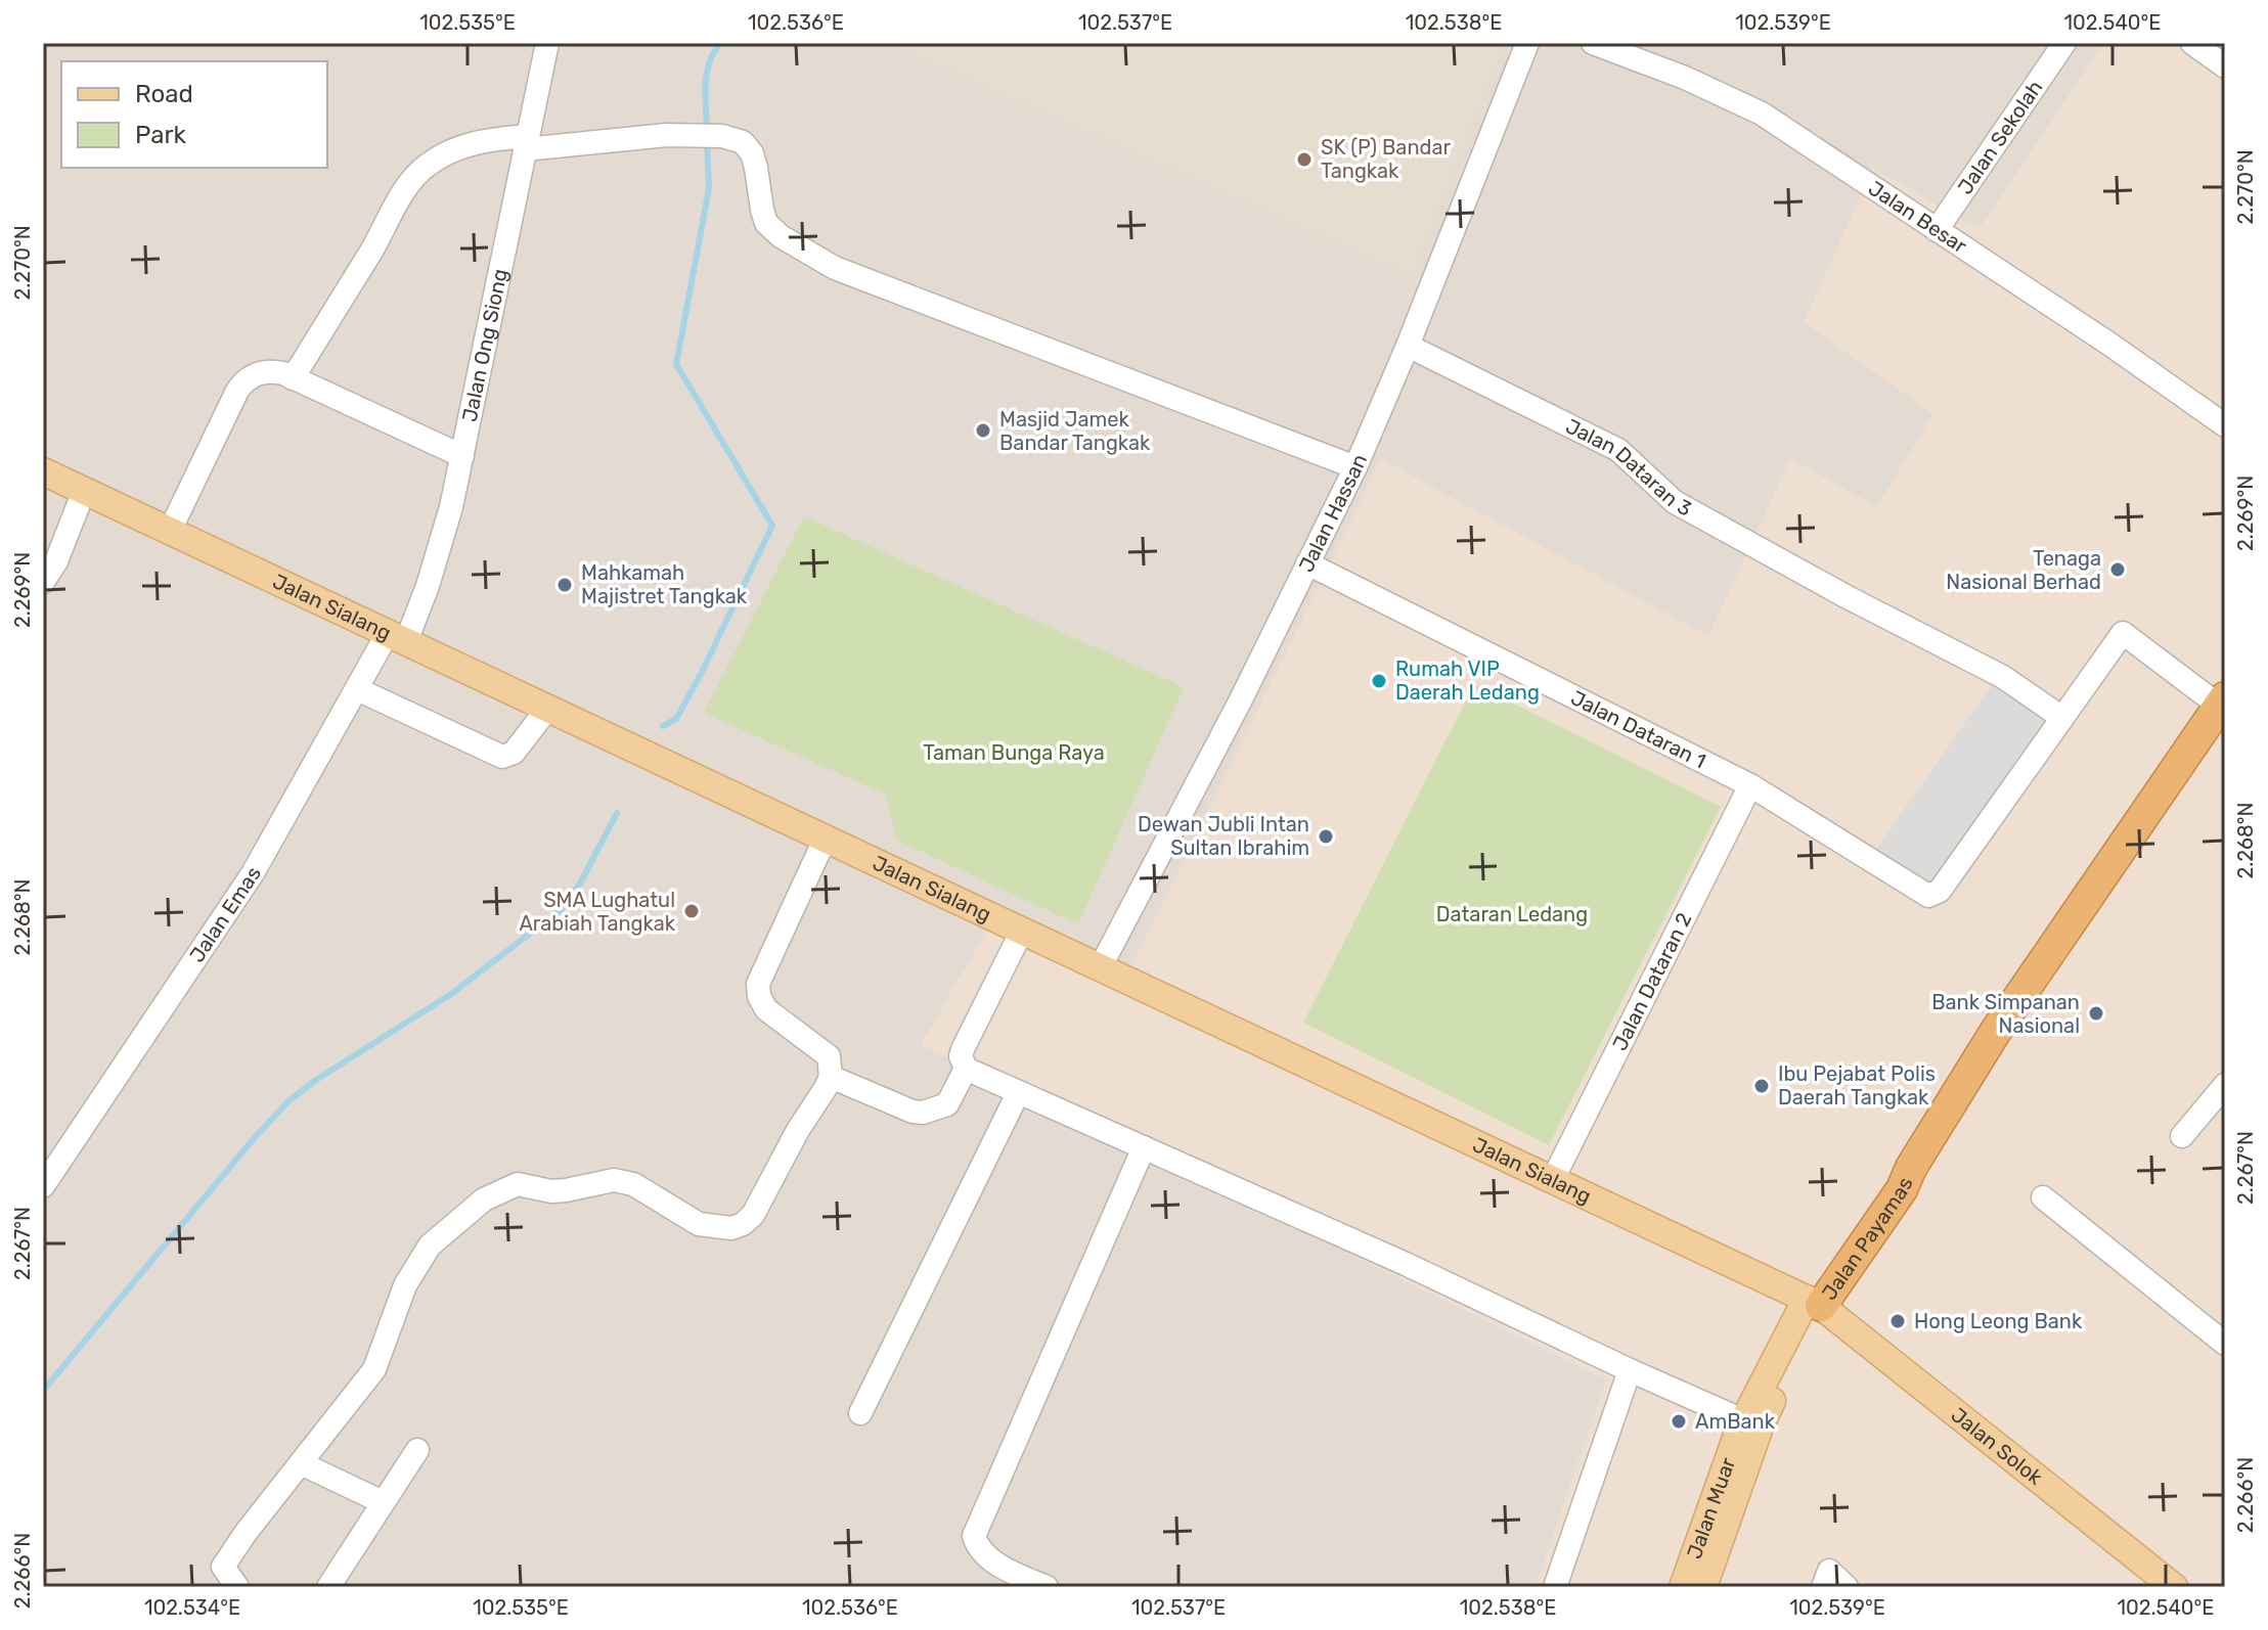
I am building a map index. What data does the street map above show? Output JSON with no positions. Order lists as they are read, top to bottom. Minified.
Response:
{"streets":{"highway":["Jalan Payamas"],"main road":["Jalan Sialang","Jalan Solok","Jalan Muar"],"street":["Jalan Sekolah","Jalan Besar","Jalan Ong Siong","Jalan Dataran 3","Jalan Hassan","Jalan Dataran 1","Jalan Emas","Jalan Dataran 2"]},"crossings":[["Jalan Sekolah","Jalan Besar"],["Jalan Ong Siong","Jalan Sialang"],["Jalan Ong Siong","Jalan Emas"],["Jalan Dataran 3","Jalan Hassan"],["Jalan Dataran 3","Jalan Dataran 1"],["Jalan Hassan","Jalan Sialang"],["Jalan Hassan","Jalan Dataran 1"],["Jalan Sialang","Jalan Emas"],["Jalan Sialang","Jalan Dataran 2"],["Jalan Sialang","Jalan Payamas"],["Jalan Sialang","Jalan Solok"],["Jalan Sialang","Jalan Muar"],["Jalan Dataran 1","Jalan Dataran 2"],["Jalan Payamas","Jalan Solok"],["Jalan Payamas","Jalan Muar"],["Jalan Solok","Jalan Muar"]],"parks":["Taman Bunga Raya","Dataran Ledang"],"places":["SK (P) Bandar Tangkak","Masjid Jamek Bandar Tangkak","Tenaga Nasional Berhad","Mahkamah Majistret Tangkak","Rumah VIP Daerah Ledang","Dewan Jubli Intan Sultan Ibrahim","SMA Lughatul Arabiah Tangkak","Bank Simpanan Nasional","Ibu Pejabat Polis Daerah Tangkak","Hong Leong Bank","AmBank"],"legend":["Road","Park"],"coordinates":["102.535°E","102.536°E","102.537°E","102.538°E","102.539°E","102.540°E","2.270°N","2.269°N","2.268°N","2.267°N","2.266°N","102.534°E"]}
